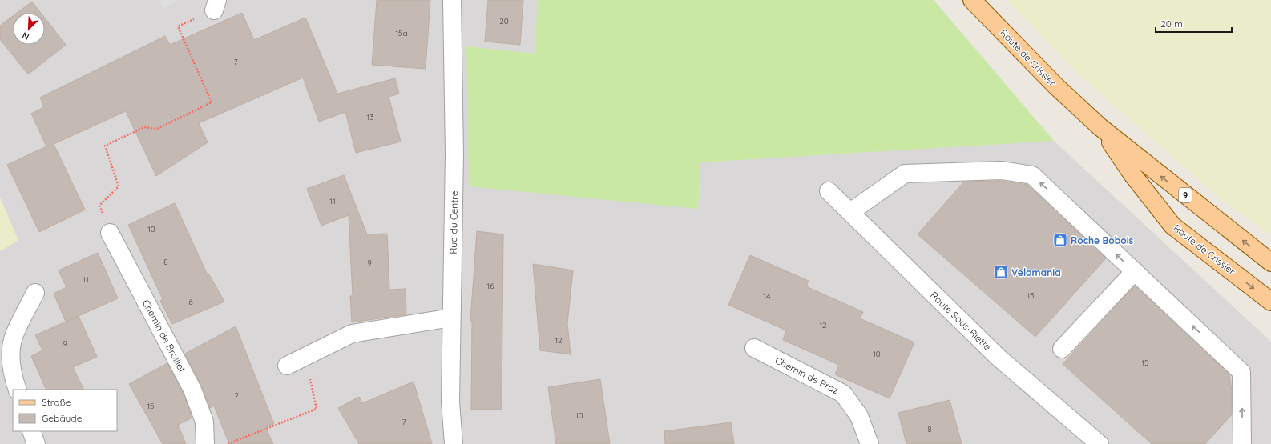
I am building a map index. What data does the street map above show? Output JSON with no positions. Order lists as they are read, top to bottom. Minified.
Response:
{"streets":{"main road":["Route de Crissier","9"],"street":["Rue du Centre","Route Sous-Riette","Chemin de Brolliet","Chemin de Praz"]},"places":{"shop":["Roche Bobois","Velomania"]},"house_numbers":["20","15a","7","13","11","10","8","9","11","16","13","14","6","12","12","9","10","15","2","15","10","7","8"],"legend":["Straße","Gebäude"],"scale_bar":"20 m","north":"bottom left"}
